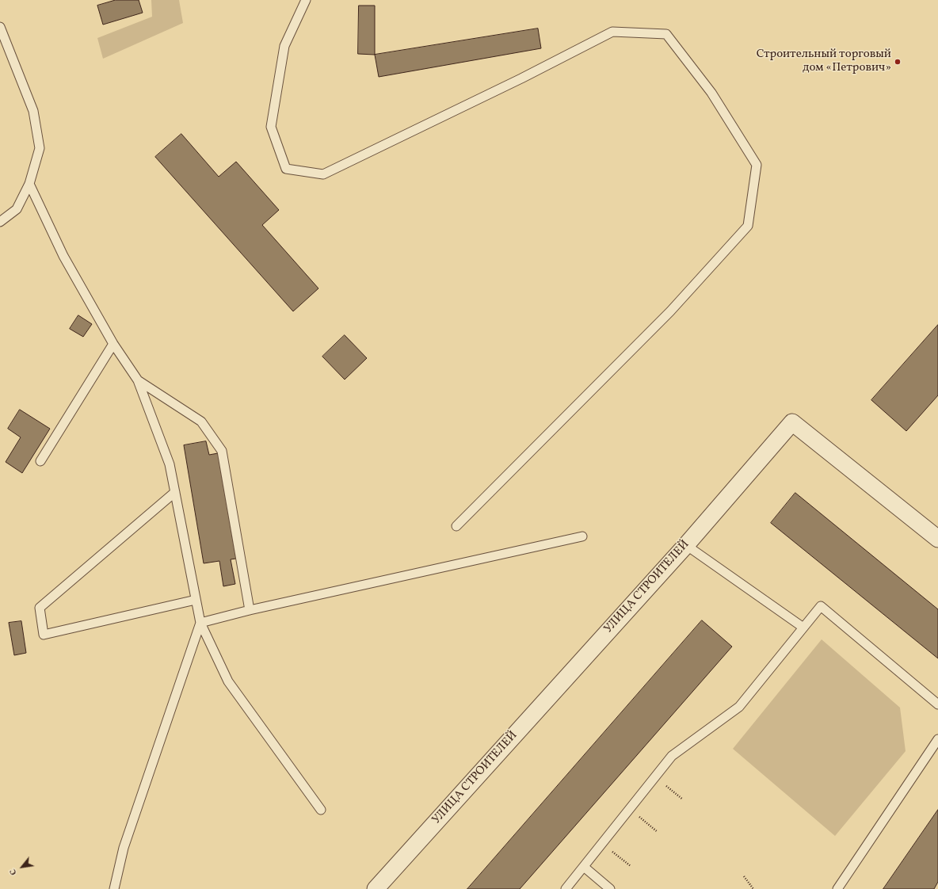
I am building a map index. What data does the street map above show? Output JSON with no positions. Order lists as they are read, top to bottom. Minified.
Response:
{"streets":{"street":["УЛИЦА СТРОИТЕЛЕЙ"]},"places":["Строительный торговый дом «Петрович»"],"north":"bottom left"}
